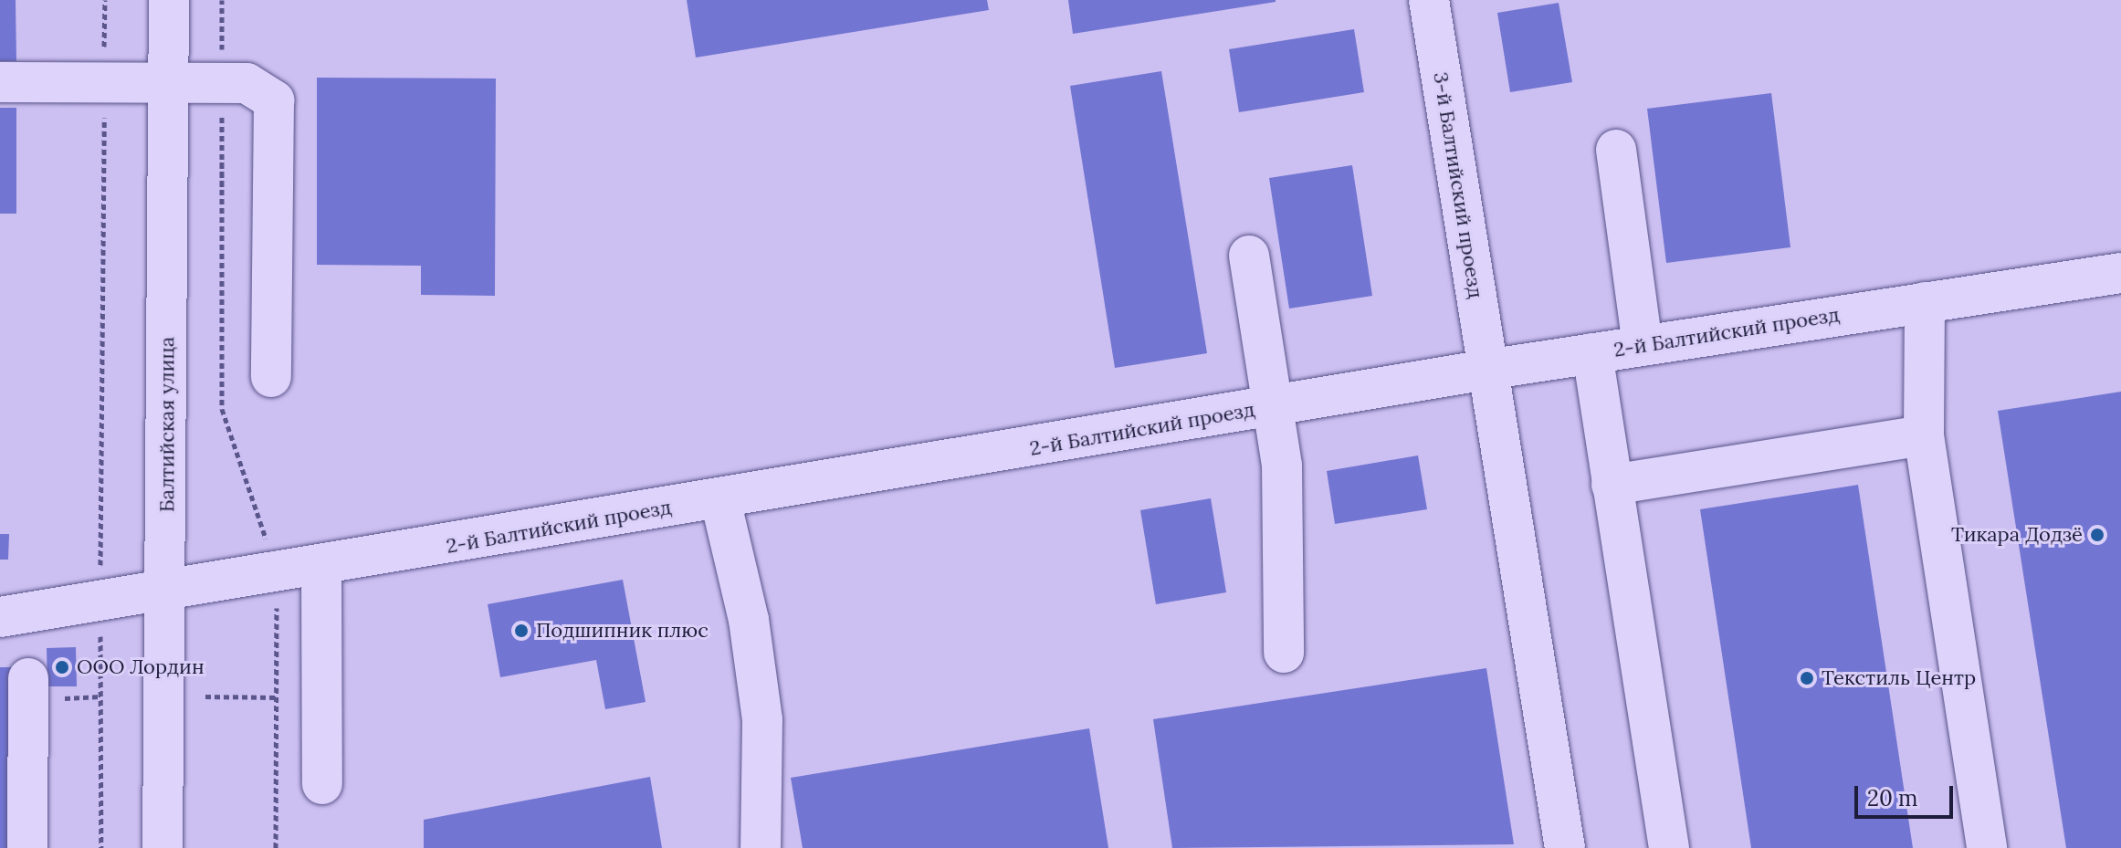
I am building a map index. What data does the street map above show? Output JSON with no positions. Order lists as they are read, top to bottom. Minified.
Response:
{"streets":{"street":["3-й Балтийский проезд","2-й Балтийский проезд","Балтийская улица"]},"crossings":[["3-й Балтийский проезд","2-й Балтийский проезд"],["2-й Балтийский проезд","Балтийская улица"]],"places":["Тикара Додзё","Подшипник плюс","ООО Лордин","Текстиль Центр"],"scale_bar":"20 m"}
